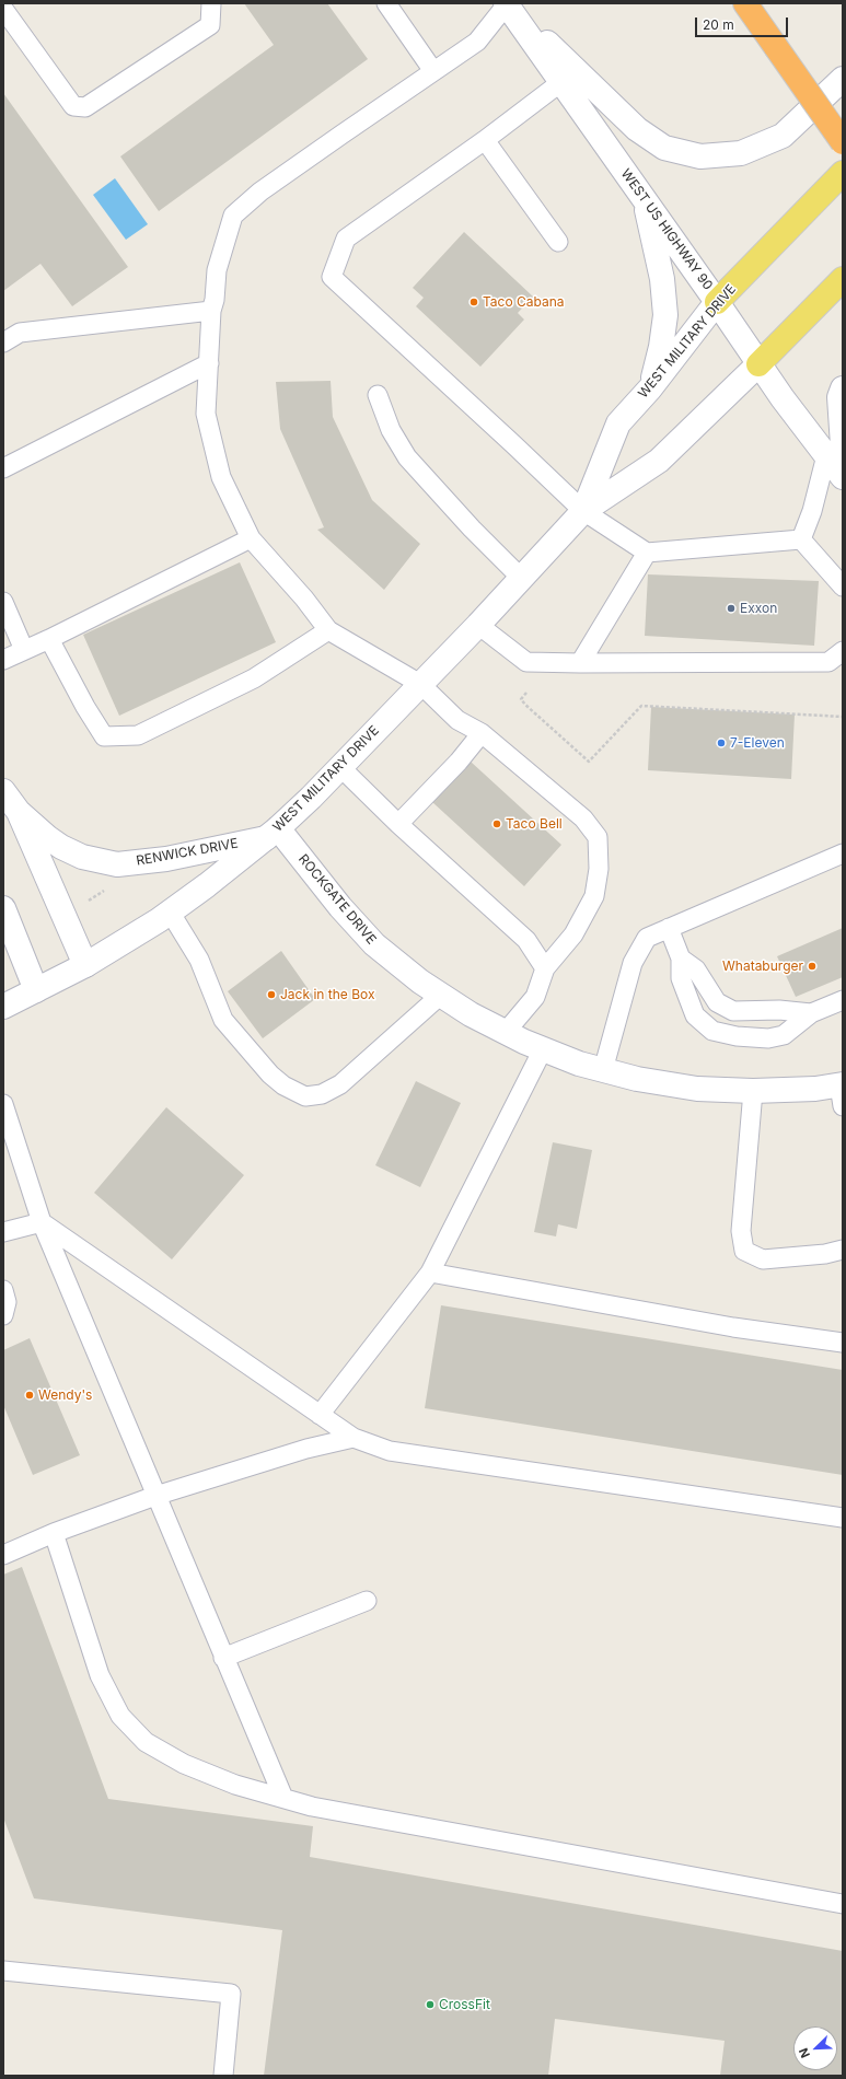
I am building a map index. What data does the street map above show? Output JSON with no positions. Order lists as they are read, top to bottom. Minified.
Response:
{"streets":{"main road":["WEST US HIGHWAY 90","WEST MILITARY DRIVE","RENWICK DRIVE","ROCKGATE DRIVE"]},"crossings":[["WEST US HIGHWAY 90","WEST MILITARY DRIVE"],["WEST MILITARY DRIVE","RENWICK DRIVE"],["WEST MILITARY DRIVE","ROCKGATE DRIVE"],["RENWICK DRIVE","ROCKGATE DRIVE"]],"places":["Taco Cabana","Exxon","7-Eleven","Taco Bell","Whataburger","Jack in the Box","Wendy's","CrossFit"],"scale_bar":"20 m","north":"bottom left"}
